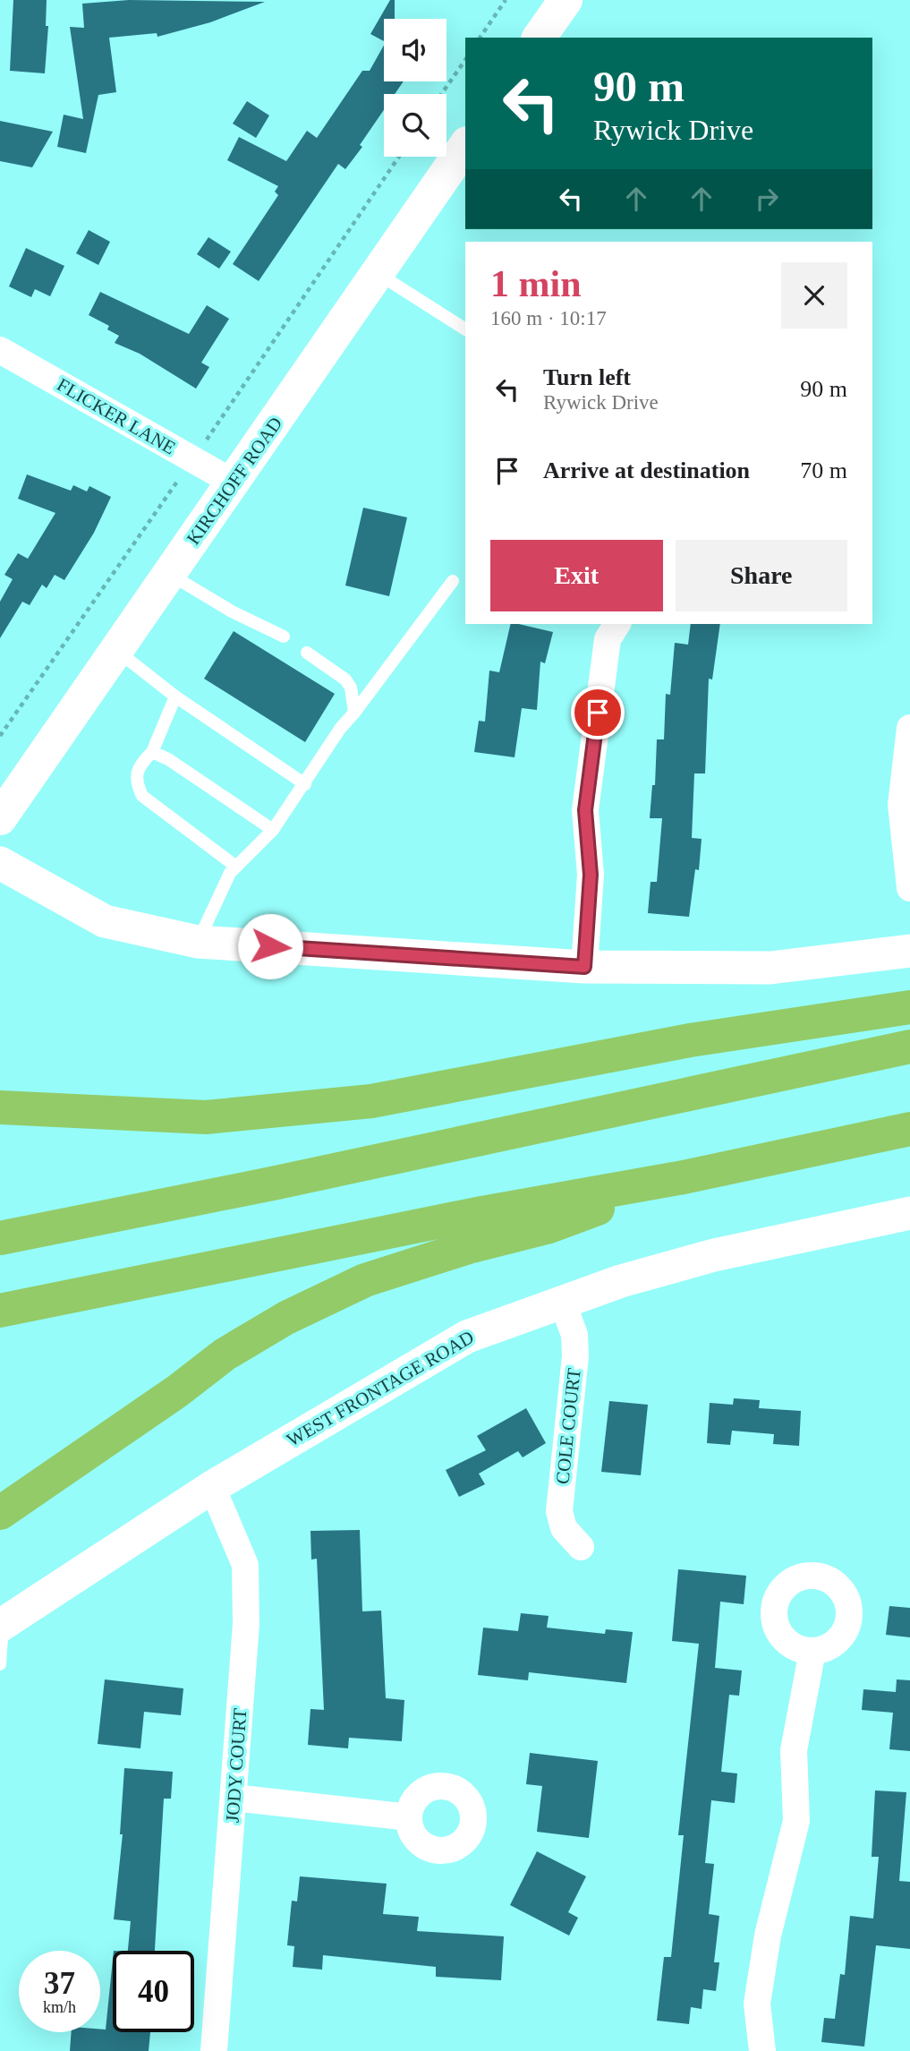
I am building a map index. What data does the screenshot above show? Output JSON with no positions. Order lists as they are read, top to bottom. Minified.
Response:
{"streets":{"main road":["KIRCHOFF ROAD"],"street":["FLICKER LANE","WEST FRONTAGE ROAD","COLE COURT","JODY COURT"]},"crossings":[["FLICKER LANE","KIRCHOFF ROAD"],["WEST FRONTAGE ROAD","COLE COURT"],["WEST FRONTAGE ROAD","JODY COURT"]],"page":{"turn":["90 m","Rywick Drive"],"heading":["1 min","160 m · 10:17"],"list":[{"name":"Turn left","note":"Rywick Drive","value":"90 m"},{"name":"Arrive at destination","value":"70 m"}],"buttons":["Exit","Share"],"speed":"37 km/h","limit":"40"}}
